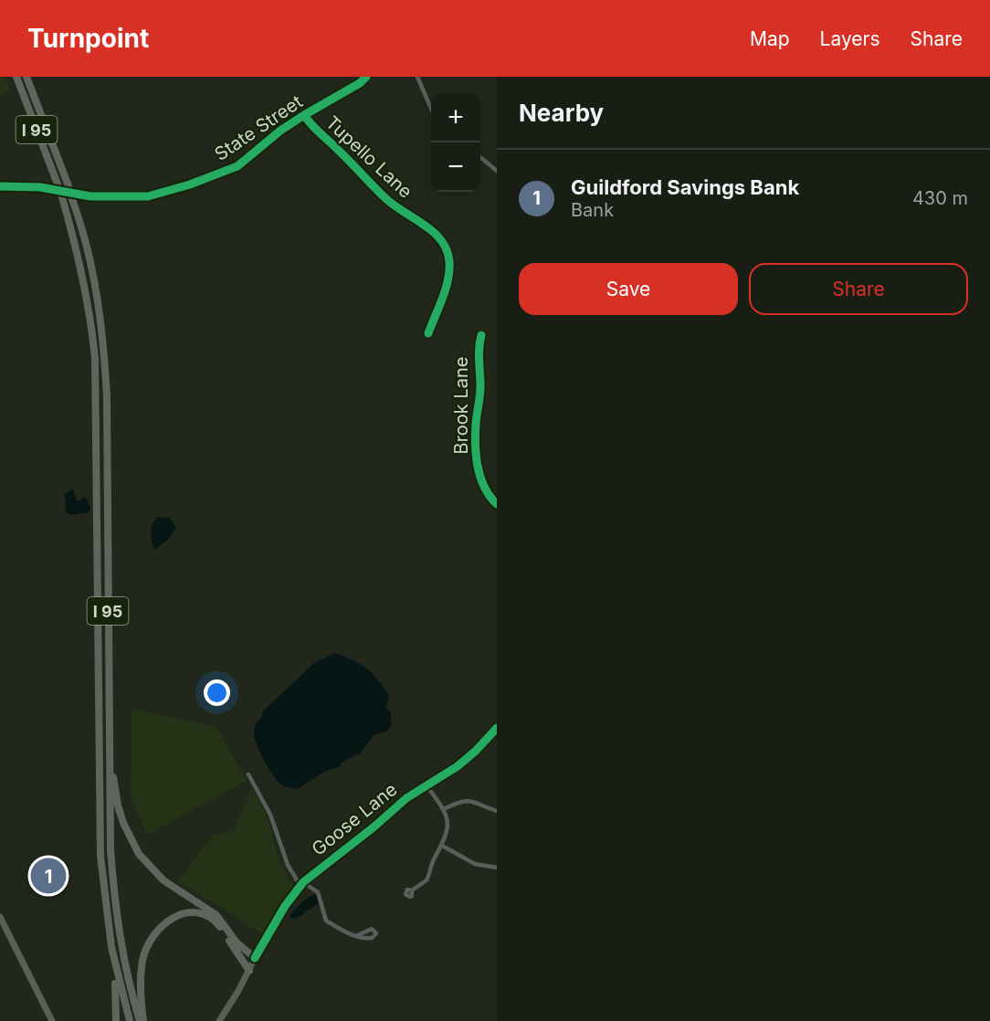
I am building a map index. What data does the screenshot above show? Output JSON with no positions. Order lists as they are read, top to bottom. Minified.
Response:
{"streets":{"highway":["I 95"],"main road":["Goose Lane"],"street":["State Street","Tupello Lane","Brook Lane"]},"crossings":[["State Street","Tupello Lane"]],"page":{"header":"Turnpoint","nav":["Map","Layers","Share"],"heading":"Nearby","map_buttons":["+","−"],"list":[{"mark":"1","name":"Guildford Savings Bank","note":"Bank","value":"430 m"}],"buttons":["Save","Share"],"pins":"1"}}
